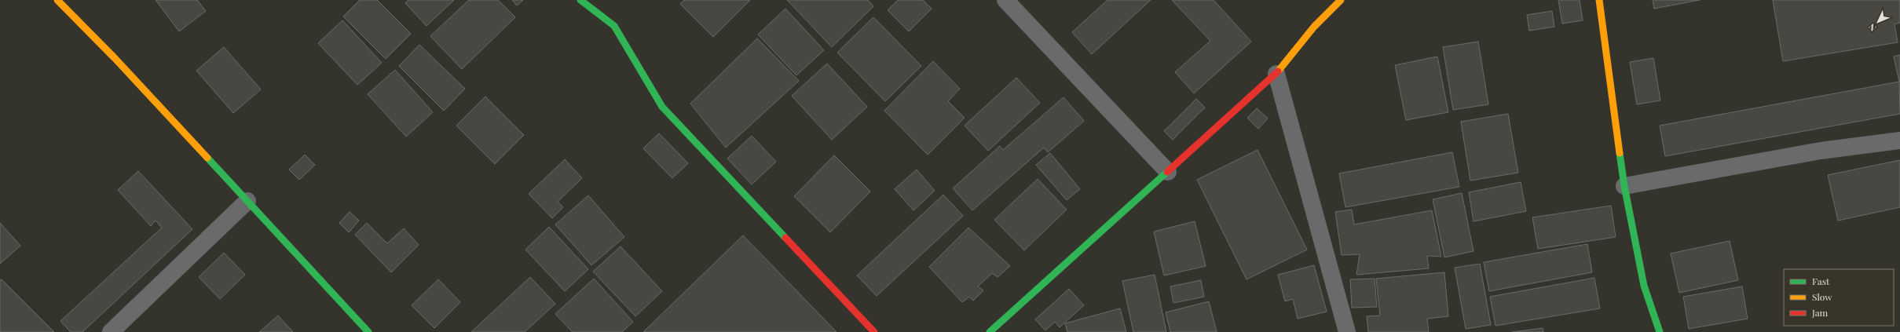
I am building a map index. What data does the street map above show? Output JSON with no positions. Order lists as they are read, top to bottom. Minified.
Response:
{"legend":["Fast","Slow","Jam"],"north":"bottom left"}
